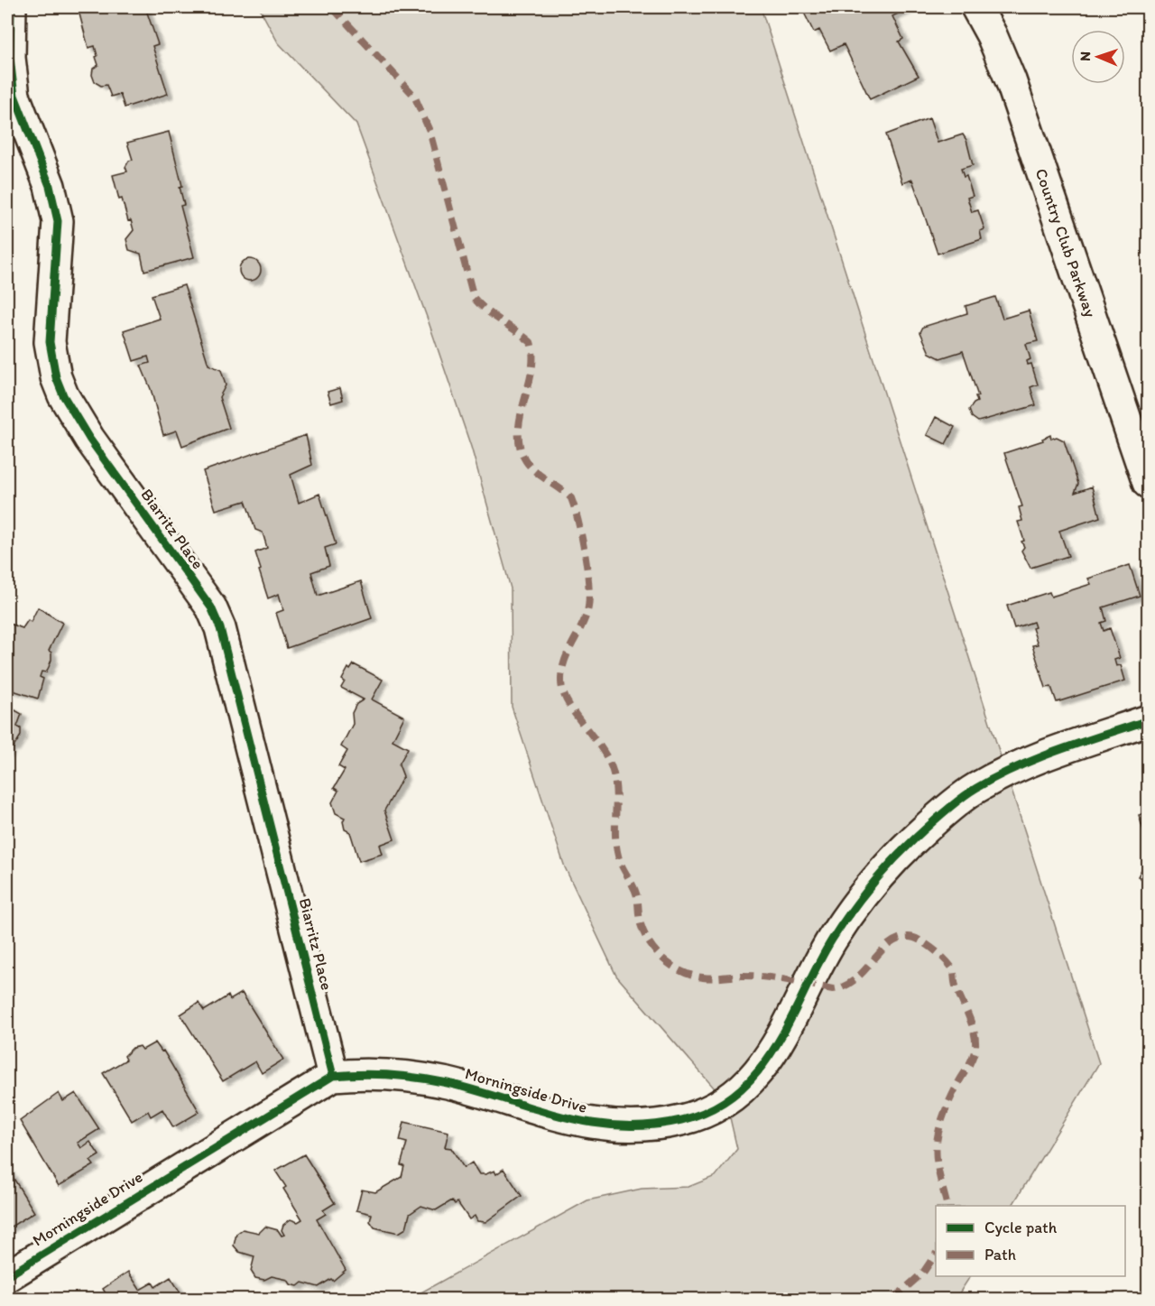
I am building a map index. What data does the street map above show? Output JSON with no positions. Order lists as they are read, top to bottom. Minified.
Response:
{"streets":{"street":["Country Club Parkway","Biarritz Place","Morningside Drive"]},"crossings":[["Biarritz Place","Morningside Drive"]],"legend":["Cycle path","Path"],"north":"left"}
